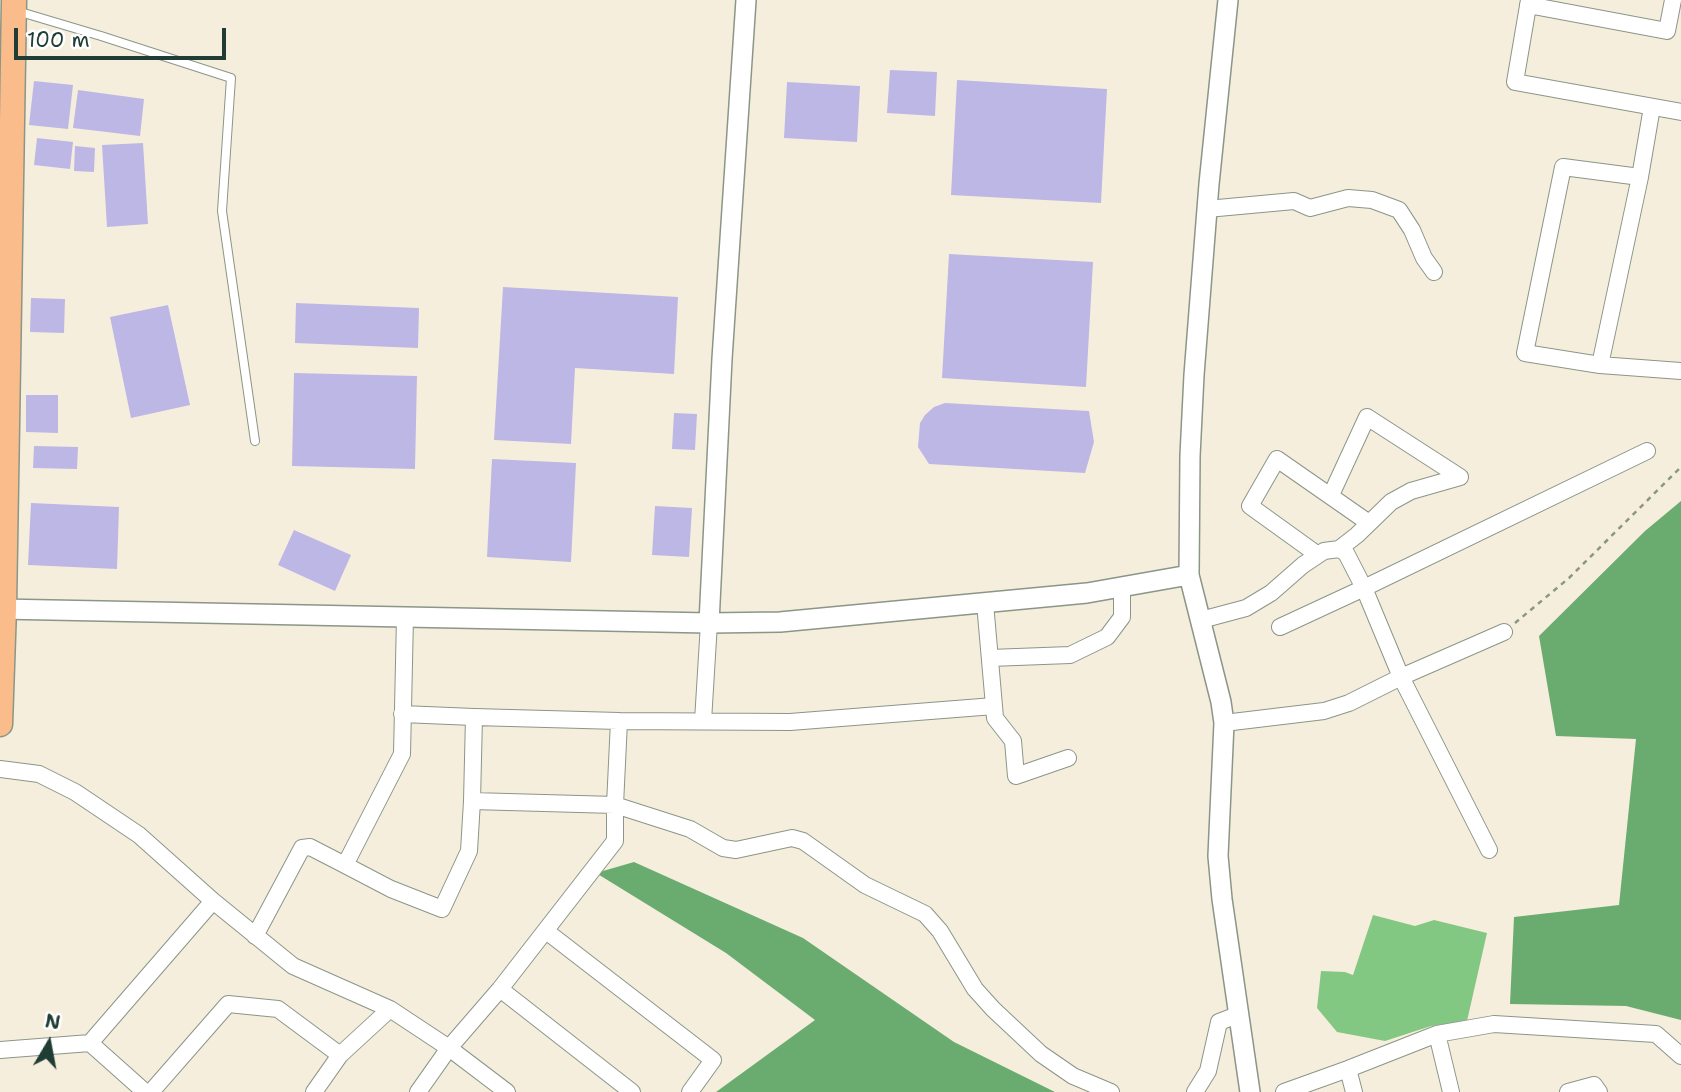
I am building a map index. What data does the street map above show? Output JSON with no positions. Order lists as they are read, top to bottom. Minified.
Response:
{"scale_bar":"100 m","north":"top"}
